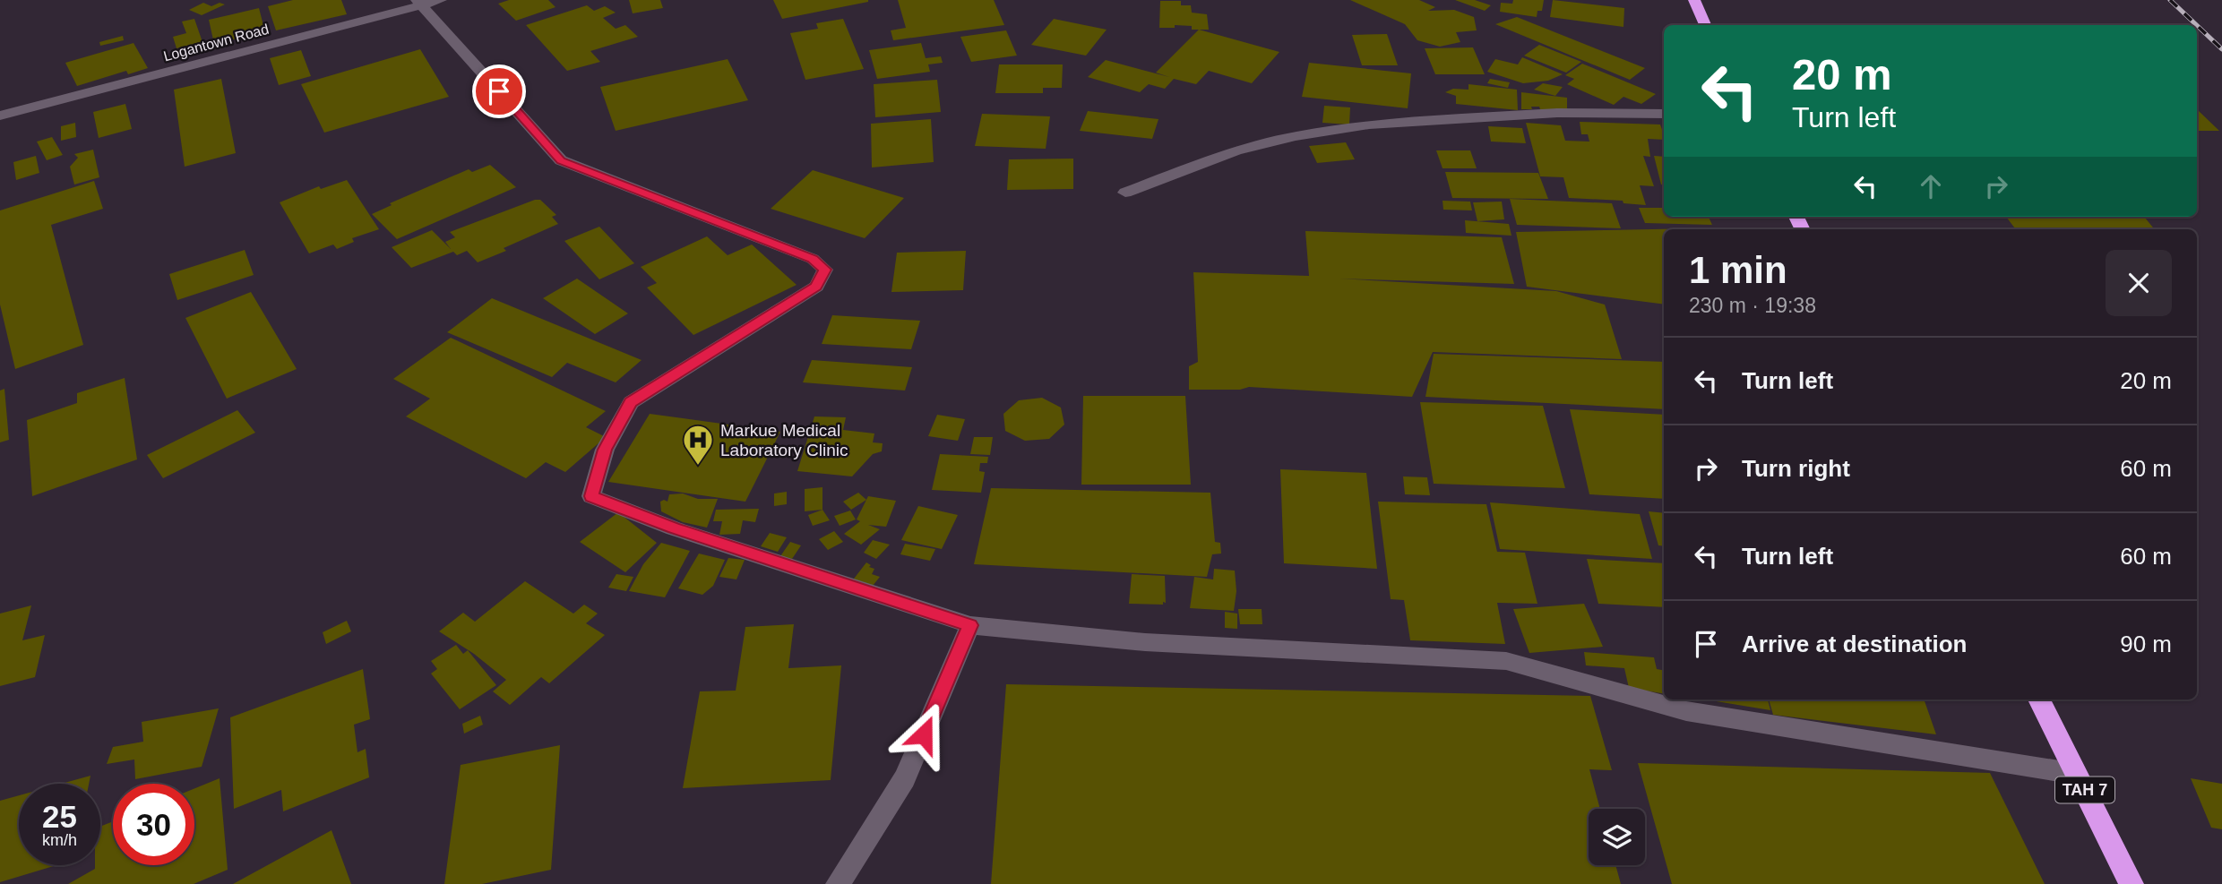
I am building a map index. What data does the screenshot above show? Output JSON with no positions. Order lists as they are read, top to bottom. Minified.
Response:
{"streets":{"highway":["TAH 7"],"street":["Logantown Road"]},"places":{"hospital":["Markue Medical Laboratory Clinic"]},"page":{"turn":["20 m","Turn left"],"heading":["1 min","230 m · 19:38"],"list":[{"name":"Turn left","value":"20 m"},{"name":"Turn right","value":"60 m"},{"name":"Turn left","value":"60 m"},{"name":"Arrive at destination","value":"90 m"}],"speed":"25 km/h","limit":"30"}}
